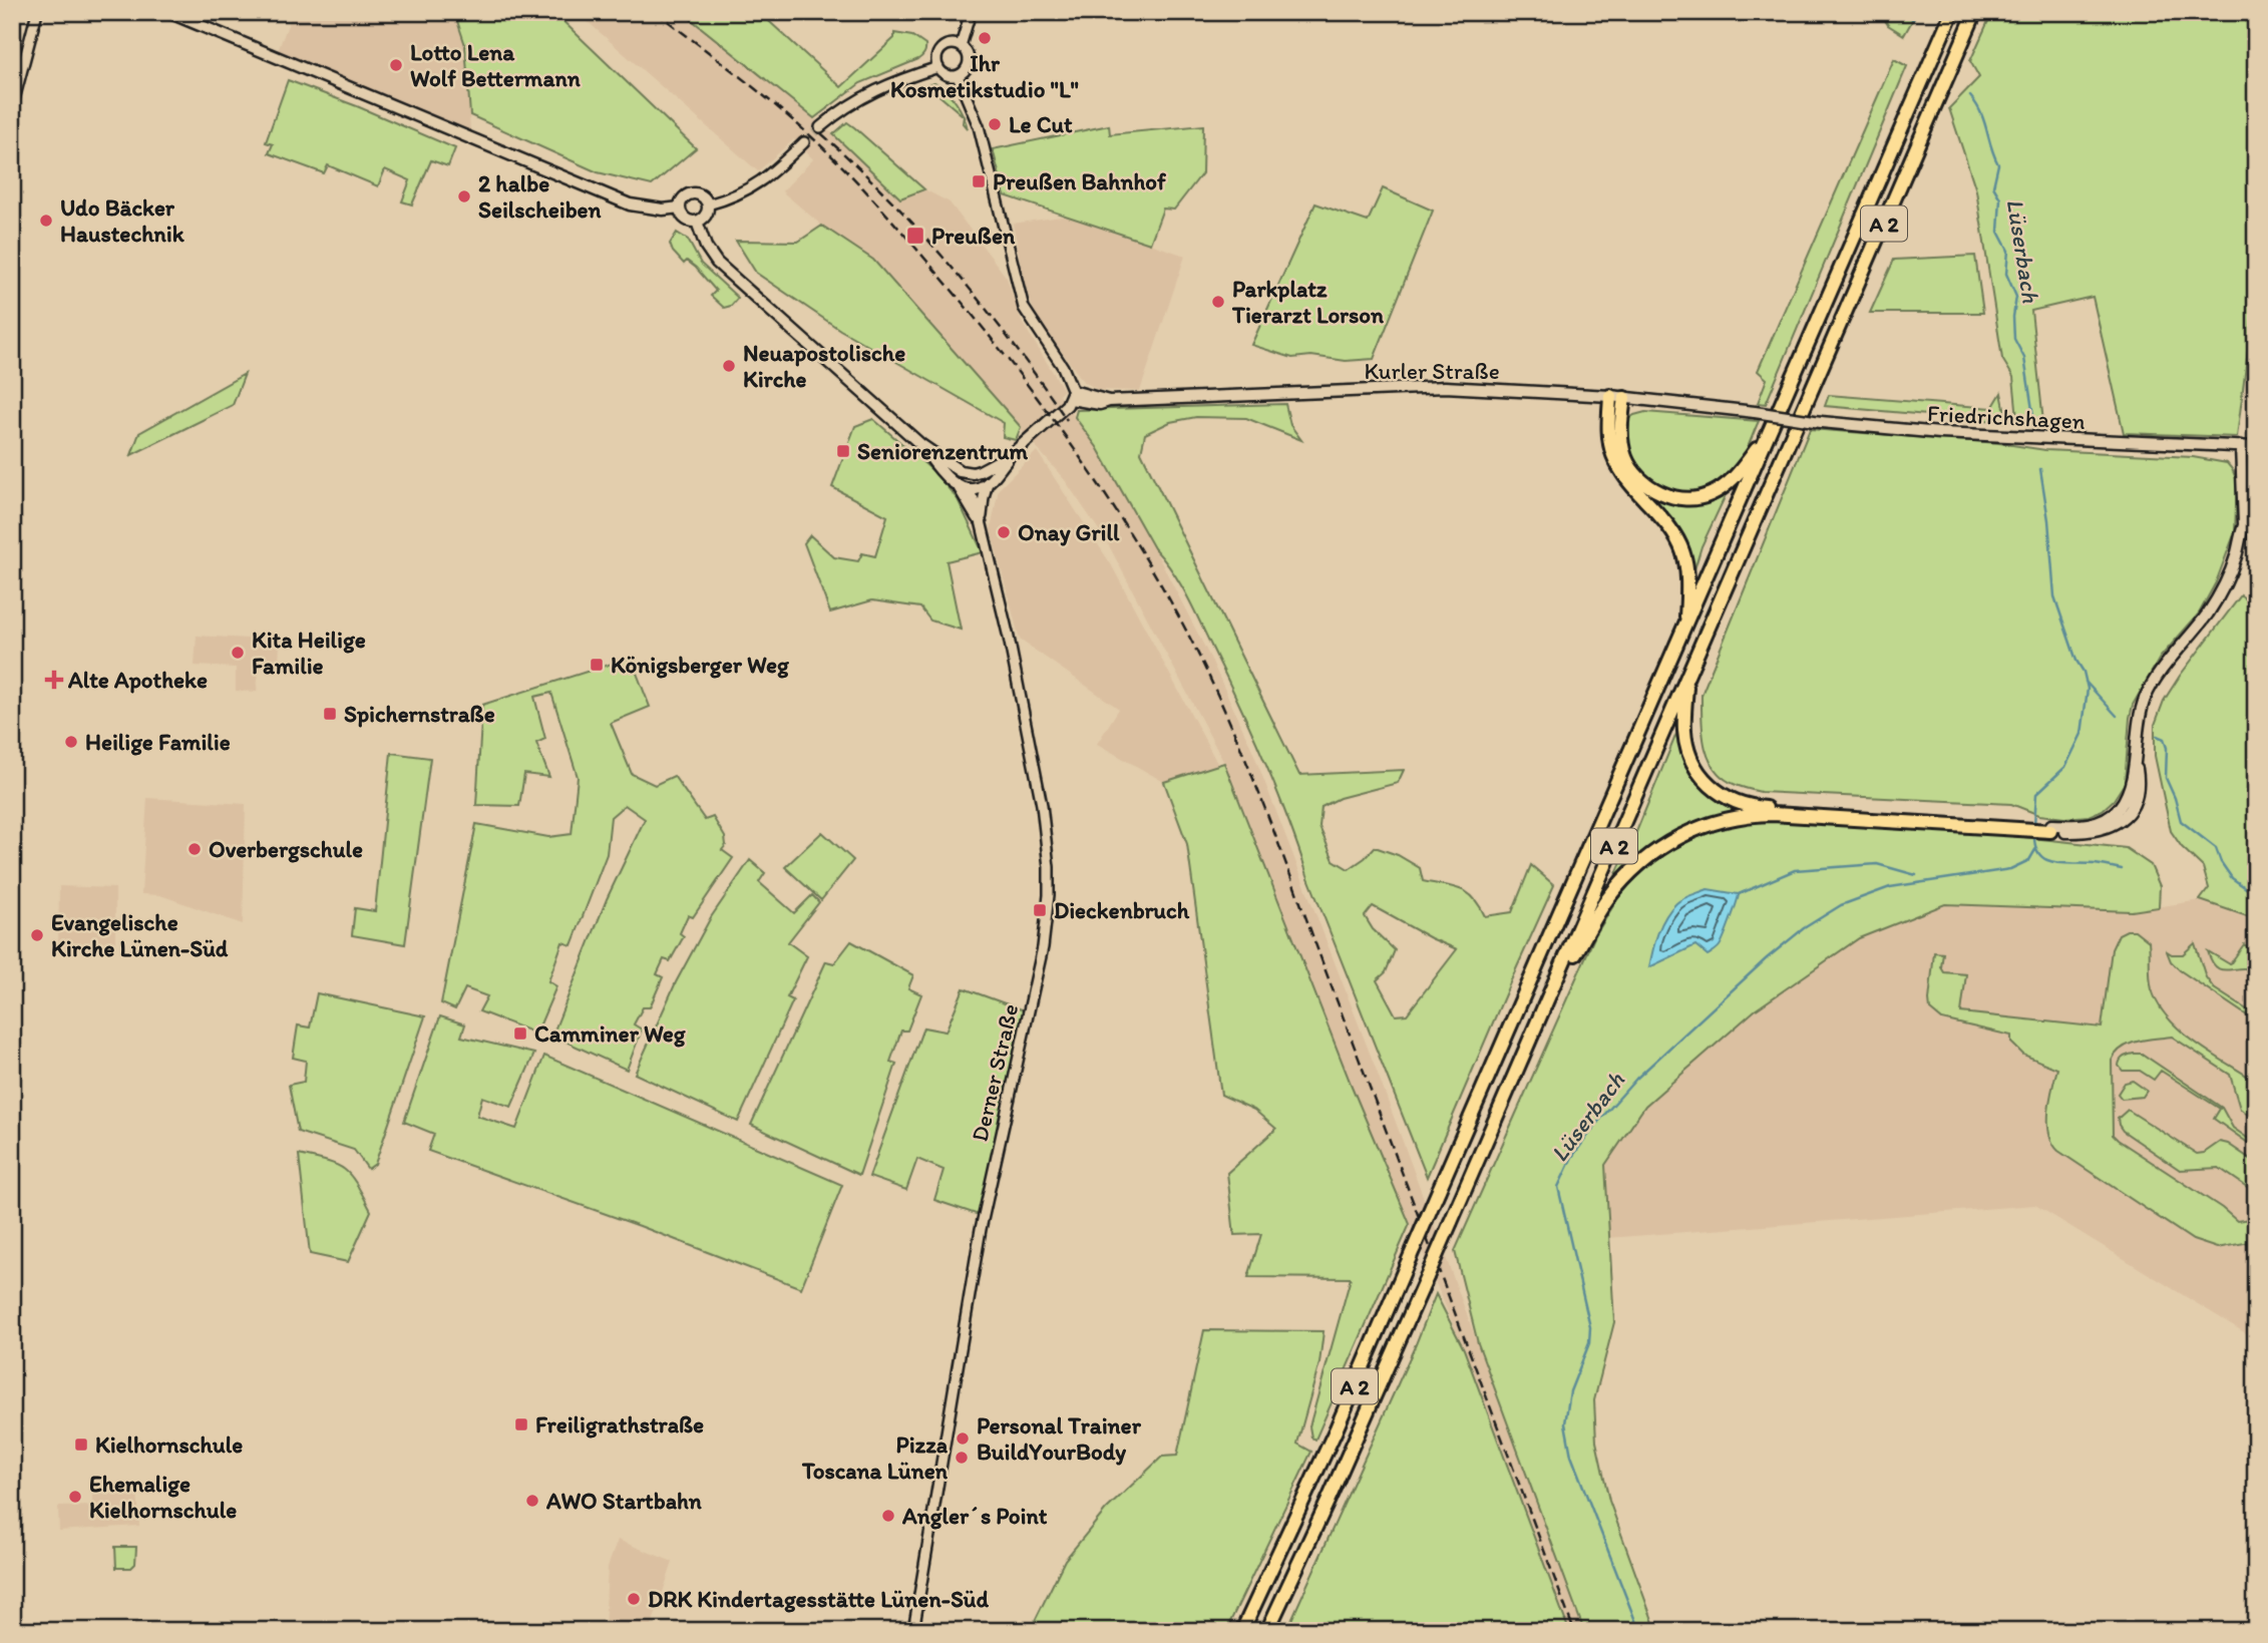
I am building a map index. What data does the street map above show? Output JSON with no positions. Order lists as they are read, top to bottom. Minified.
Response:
{"streets":{"highway":["A 2"],"main road":["Kurler Straße","Friedrichshagen"],"street":["Derner Straße"]},"crossings":[["Kurler Straße","Friedrichshagen"]],"water":["Lüserbach"],"places":{"other":["Ihr Kosmetikstudio \"L\"","Lotto Lena Wolf Bettermann","Le Cut","2 halbe Seilscheiben","Udo Bäcker Haustechnik","Parkplatz Tierarzt Lorson","Neuapostolische Kirche","Onay Grill","Kita Heilige Familie","Heilige Familie","Overbergschule","Evangelische Kirche Lünen-Süd","Personal Trainer BuildYourBody","Pizza Toscana Lünen","Ehemalige Kielhornschule","AWO Startbahn","Angler´s Point","DRK Kindertagesstätte Lünen-Süd"],"transit":["Preußen Bahnhof","Preußen","Seniorenzentrum","Königsberger Weg","Spichernstraße","Dieckenbruch","Camminer Weg","Freiligrathstraße","Kielhornschule"],"health":["Alte Apotheke"]}}
